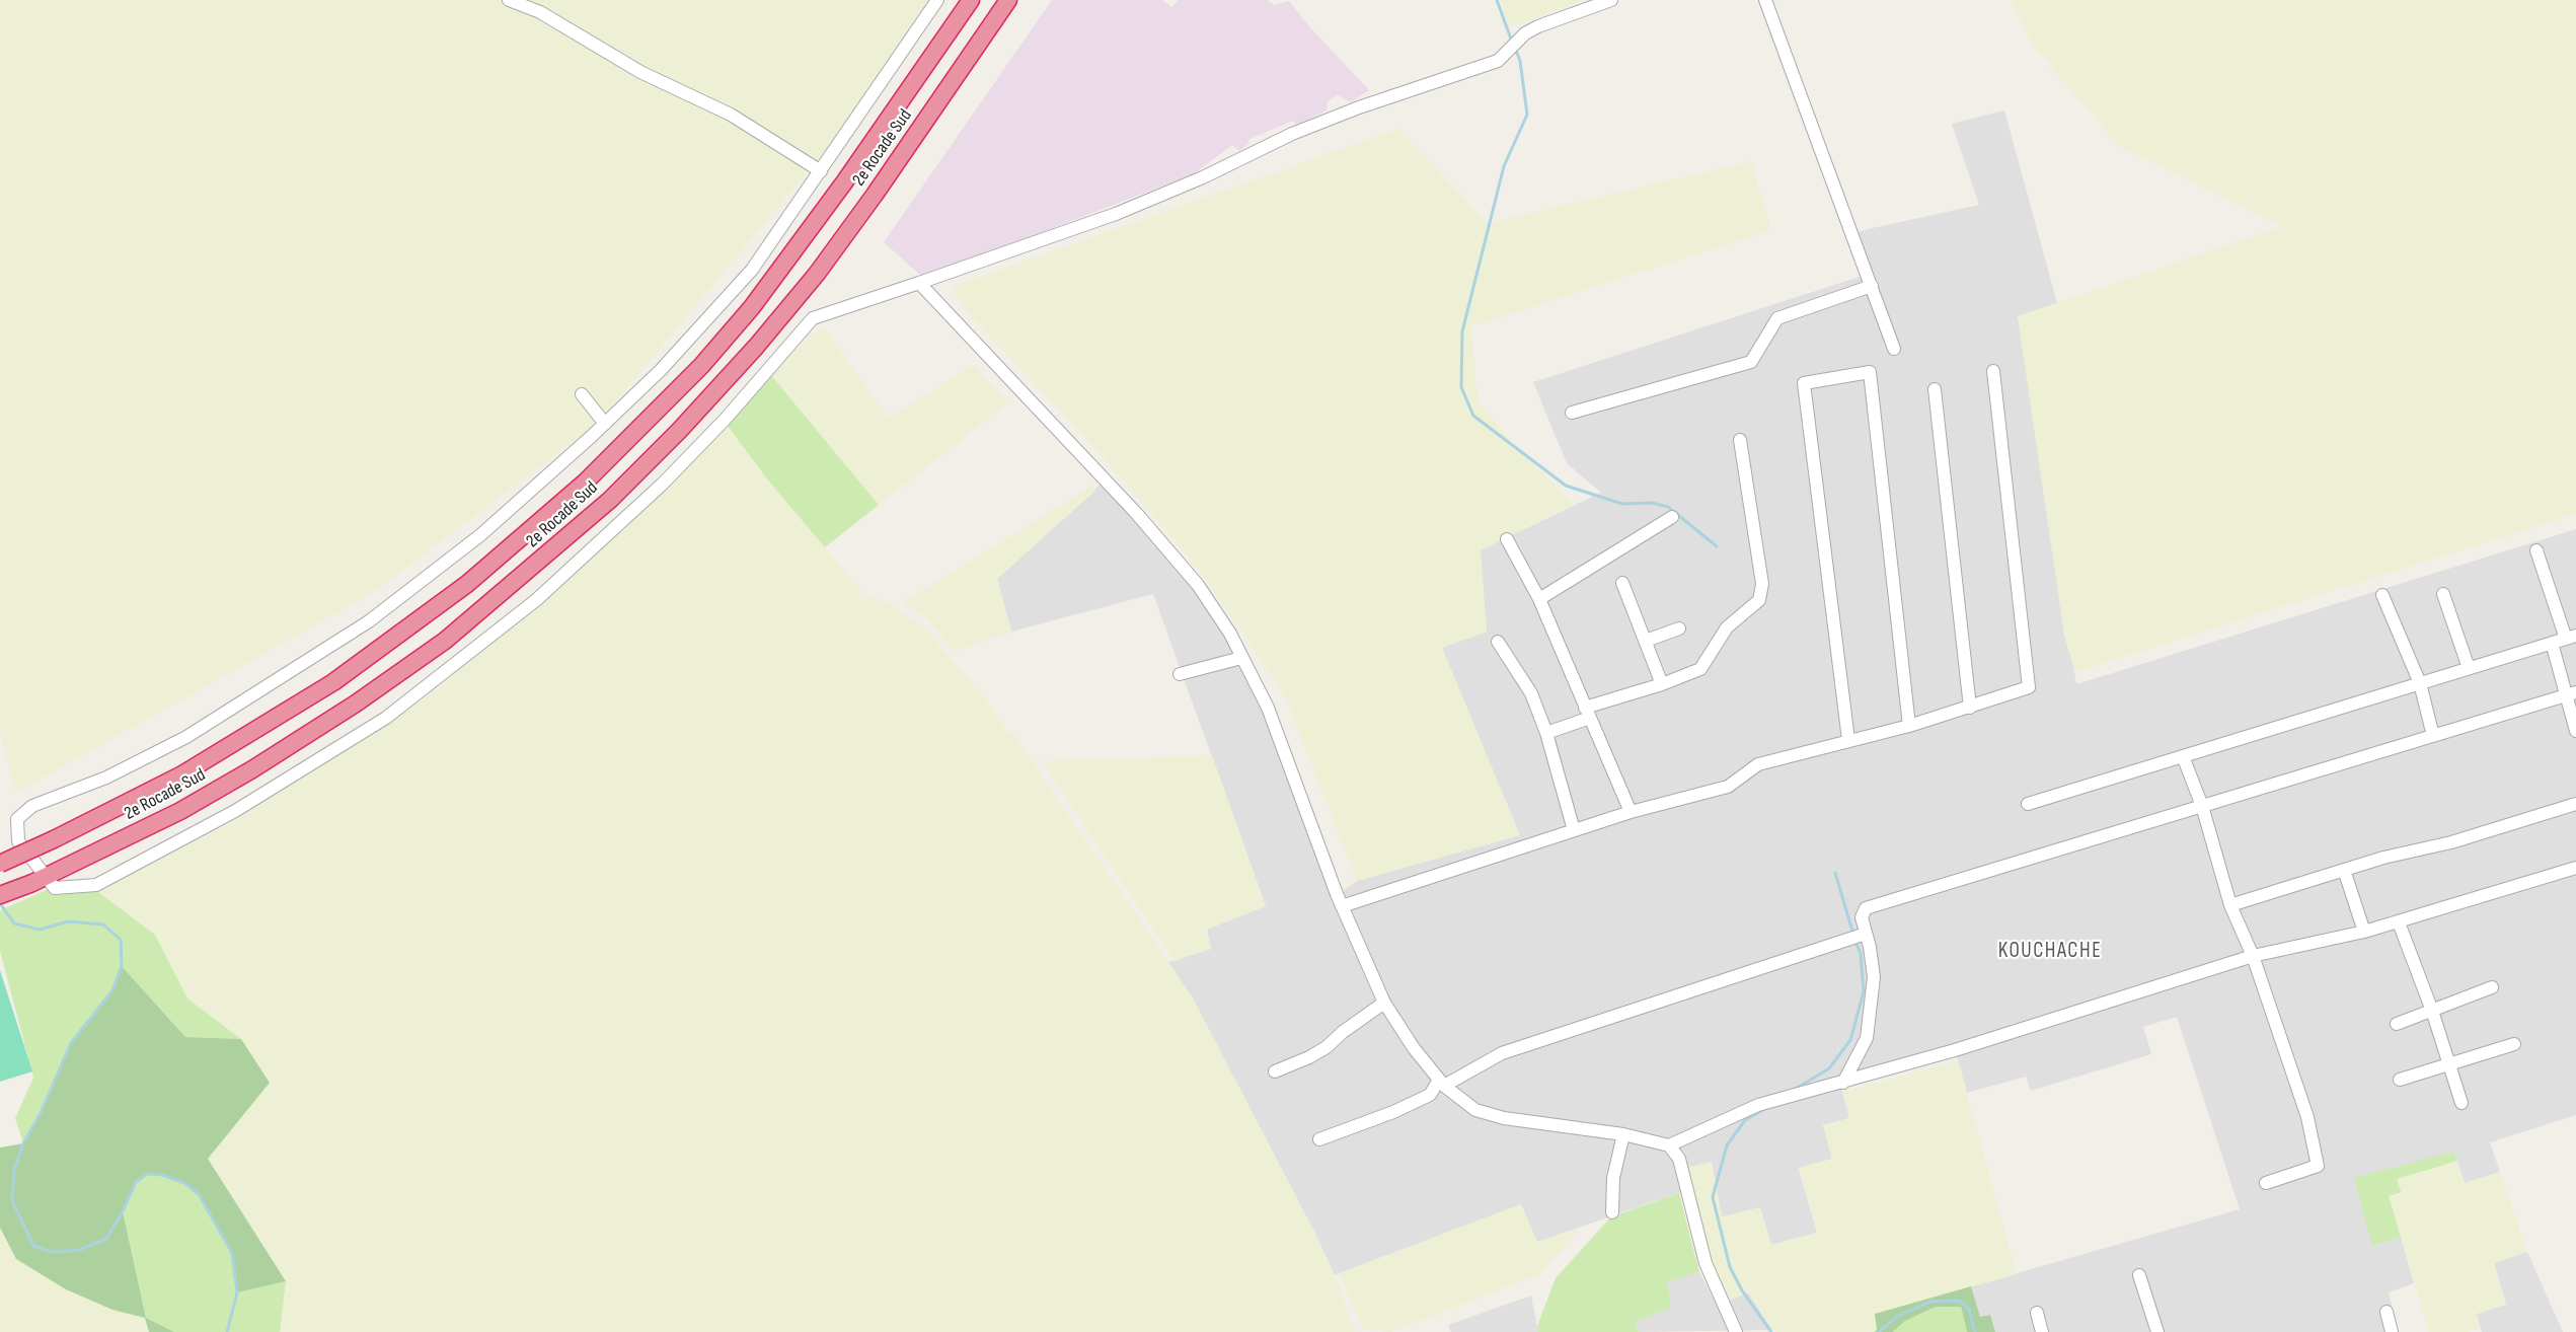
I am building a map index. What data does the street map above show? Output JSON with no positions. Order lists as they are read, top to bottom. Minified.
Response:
{"streets":{"highway":["2e Rocade Sud"]},"districts":["KOUCHACHE"]}
